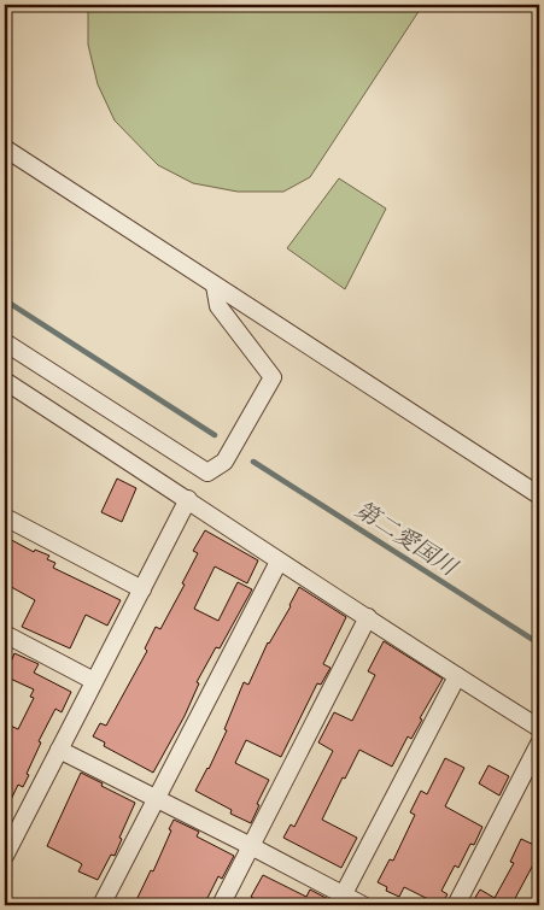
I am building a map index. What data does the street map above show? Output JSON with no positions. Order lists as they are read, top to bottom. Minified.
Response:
{"water":["第二愛国川"]}
